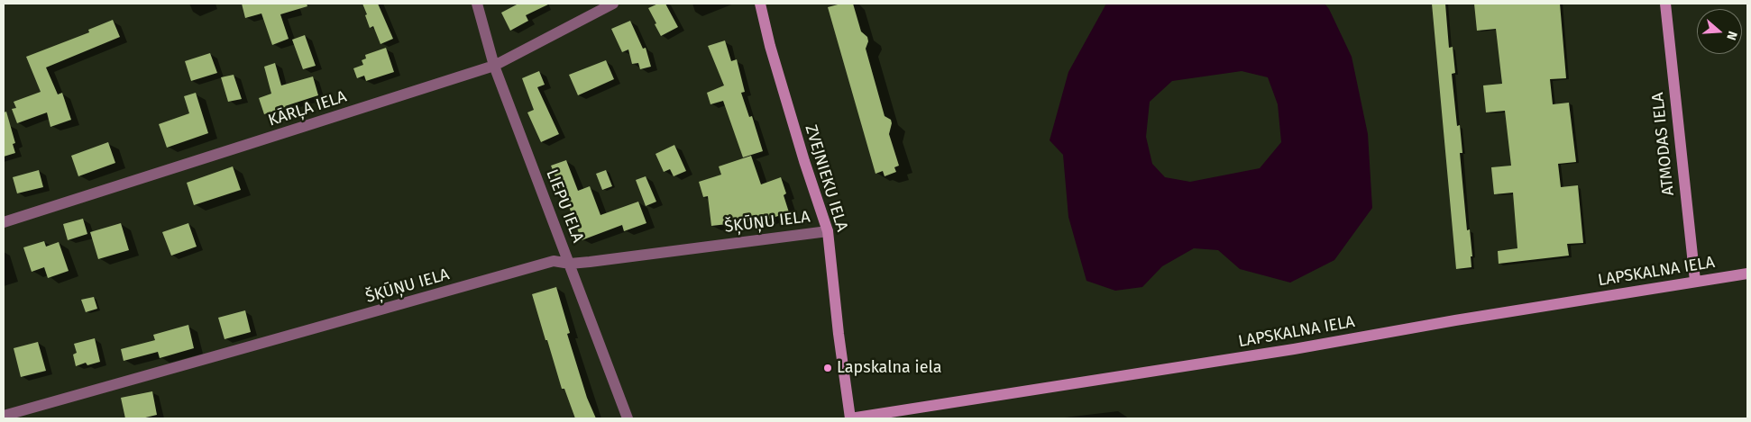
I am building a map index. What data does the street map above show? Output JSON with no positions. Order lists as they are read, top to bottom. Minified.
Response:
{"streets":{"main road":["ATMODAS IELA","ZVEJNIEKU IELA","LAPSKALNA IELA"],"street":["KĀRĻA IELA","LIEPU IELA","ŠĶŪŅU IELA"]},"crossings":[["KĀRĻA IELA","LIEPU IELA"],["ATMODAS IELA","LAPSKALNA IELA"],["ZVEJNIEKU IELA","ŠĶŪŅU IELA"],["ZVEJNIEKU IELA","LAPSKALNA IELA"],["LIEPU IELA","ŠĶŪŅU IELA"]],"places":["Lapskalna iela"],"north":"right"}
